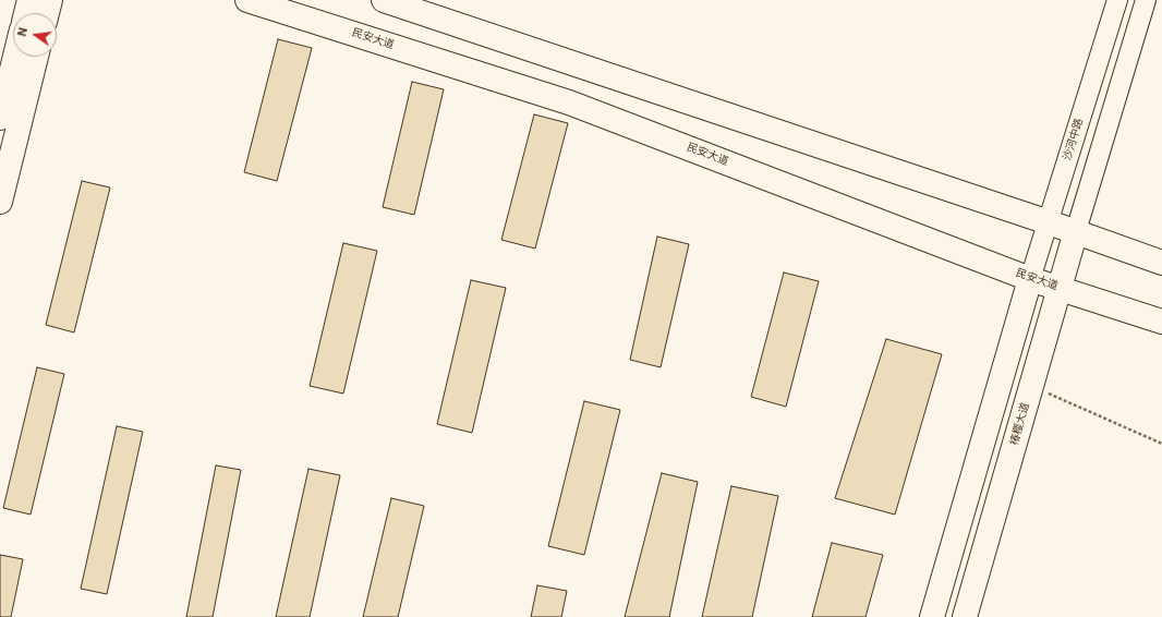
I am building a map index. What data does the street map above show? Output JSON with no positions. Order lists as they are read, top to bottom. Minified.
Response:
{"streets":{"main road":["民安大道","椿樱大道"],"street":["沙河中路"]},"crossings":[["民安大道","沙河中路"],["民安大道","椿樱大道"]],"north":"left"}
